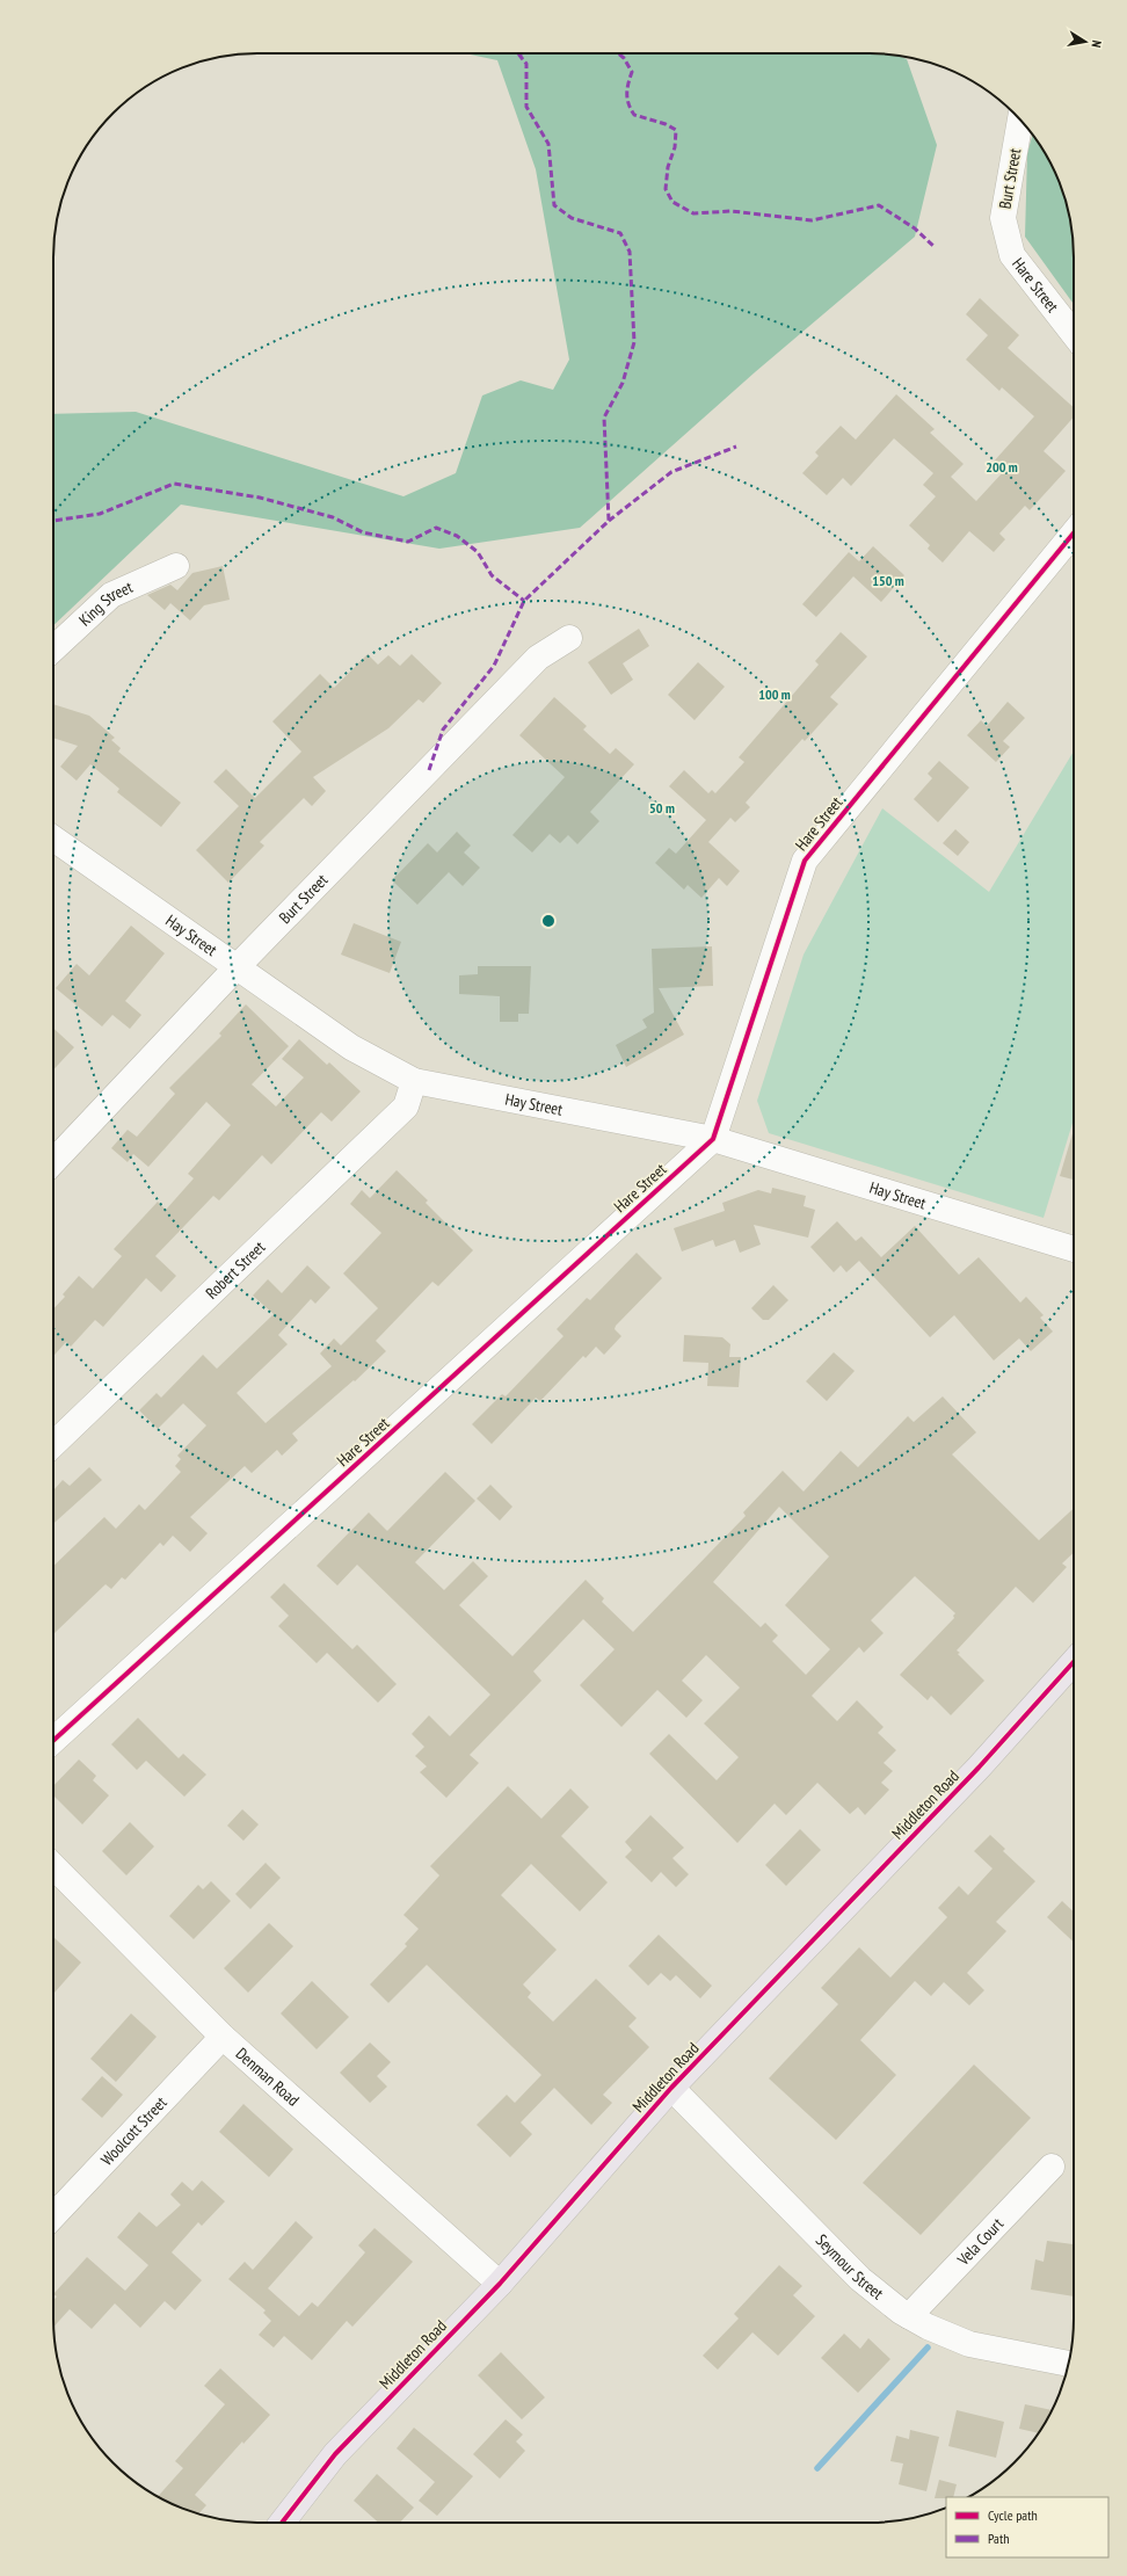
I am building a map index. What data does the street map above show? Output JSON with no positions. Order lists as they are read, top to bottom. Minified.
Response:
{"streets":{"main road":["Middleton Road"],"street":["Burt Street","Hare Street","King Street","Hay Street","Robert Street","Denman Road","Woolcott Street","Vela Court","Seymour Street"]},"crossings":[["Burt Street","Hare Street"],["Burt Street","Hay Street"],["Hare Street","Hay Street"],["Hay Street","Robert Street"],["Middleton Road","Denman Road"],["Middleton Road","Seymour Street"],["Denman Road","Woolcott Street"],["Vela Court","Seymour Street"]],"legend":["Cycle path","Path"],"north":"right","rings":["200 m","150 m","100 m","50 m"]}
